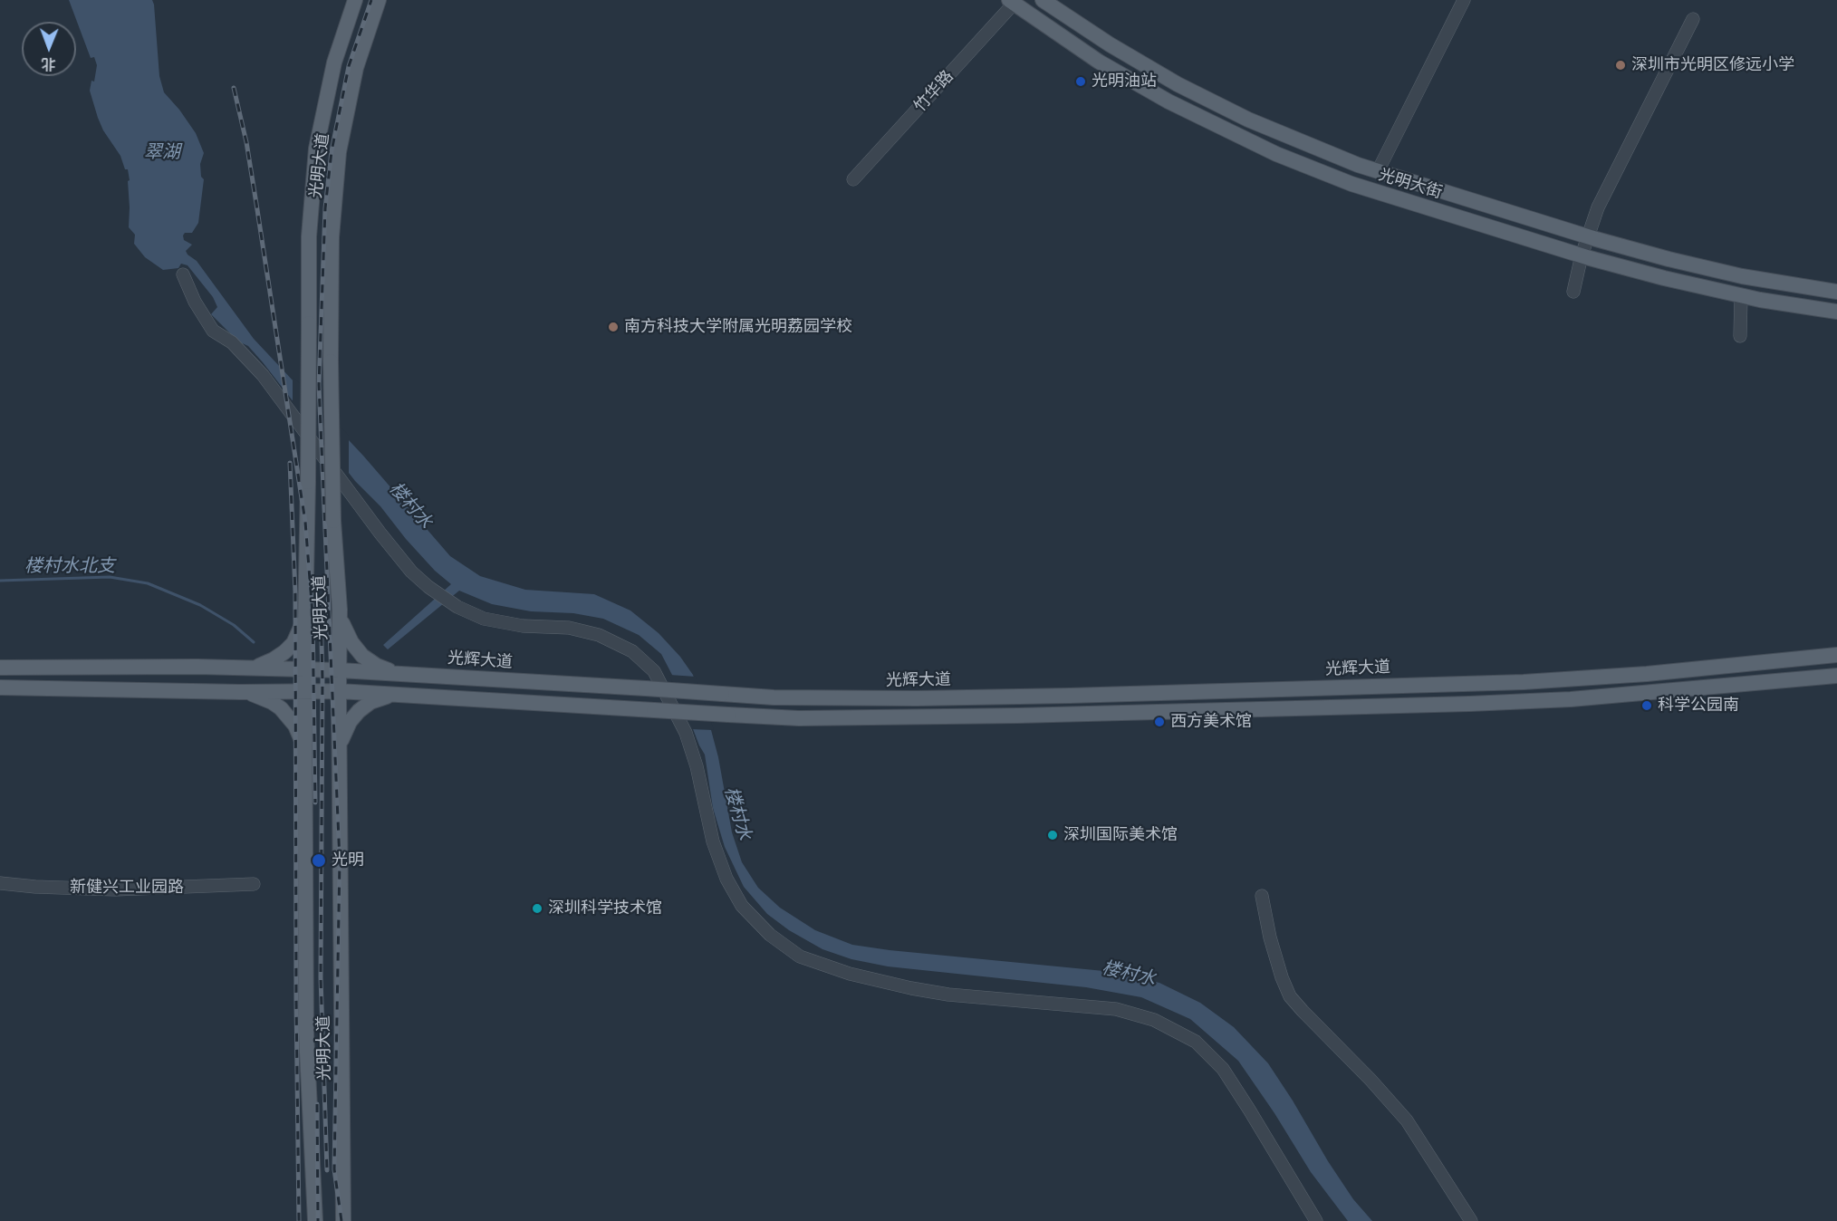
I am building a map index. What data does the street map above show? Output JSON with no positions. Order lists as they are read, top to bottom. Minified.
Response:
{"streets":{"main road":["光明大道","光明大街","光辉大道"],"street":["竹华路","新健兴工业园路"]},"crossings":[["竹华路","光明大街"],["光明大道","光辉大道"]],"water":["翠湖","楼村水","楼村水北支"],"places":["深圳市光明区修远小学","光明油站","南方科技大学附属光明荔园学校","科学公园南","西方美术馆","深圳国际美术馆","光明","深圳科学技术馆"],"north":"bottom"}
